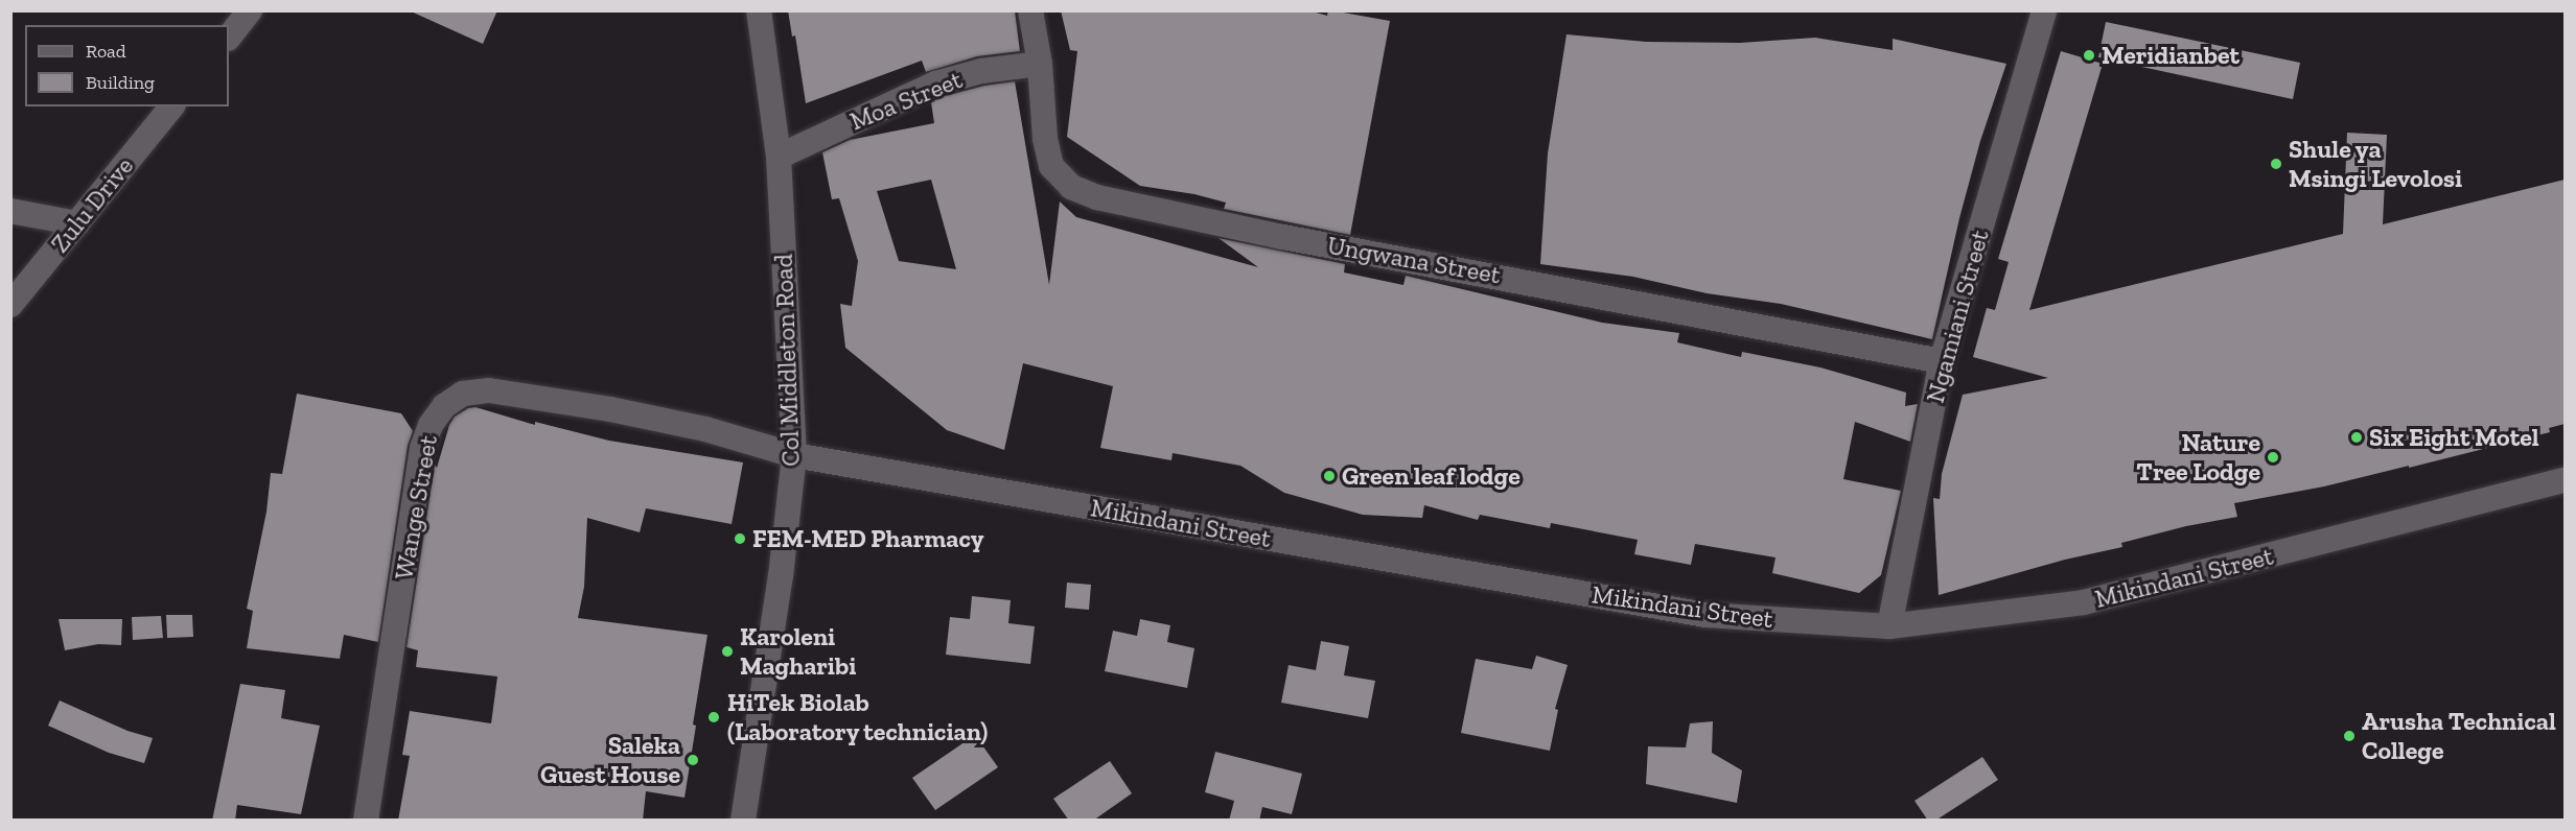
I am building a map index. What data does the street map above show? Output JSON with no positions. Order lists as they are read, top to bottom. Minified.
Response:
{"streets":{"street":["Moa Street","Zulu Drive","Ungwana Street","Ngamiani Street","Col Middleton Road","Wange Street","Mikindani Street"]},"crossings":[["Moa Street","Ungwana Street"],["Moa Street","Col Middleton Road"],["Ungwana Street","Ngamiani Street"],["Ngamiani Street","Mikindani Street"],["Col Middleton Road","Wange Street"],["Col Middleton Road","Mikindani Street"],["Wange Street","Mikindani Street"]],"places":["Meridianbet","Shule ya Msingi Levolosi","Six Eight Motel","Nature Tree Lodge","Green leaf lodge","FEM-MED Pharmacy","Karoleni Magharibi","HiTek Biolab (Laboratory technician)","Arusha Technical College","Saleka Guest House"],"legend":["Road","Building"]}
